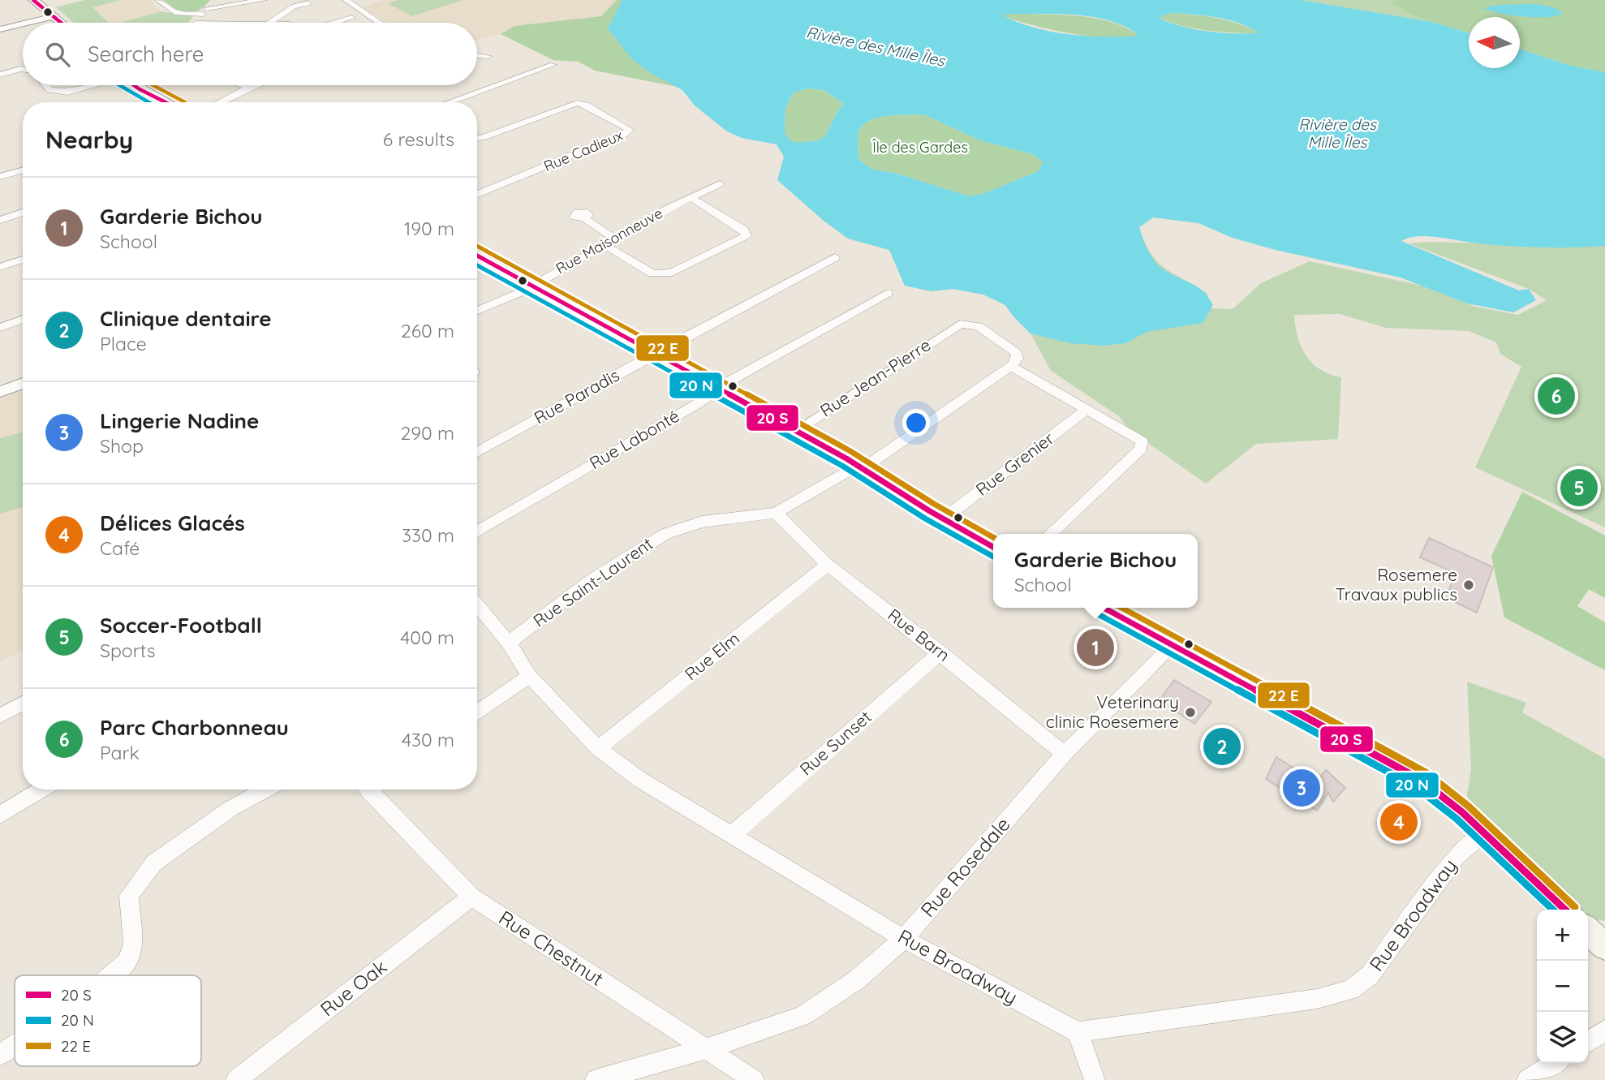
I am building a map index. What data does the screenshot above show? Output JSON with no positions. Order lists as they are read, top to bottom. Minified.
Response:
{"streets":{"street":["Rue Cadieux","Rue Maisonneuve","Rue Jean-Pierre","Rue Paradis","Rue Labonté","Rue Grenier","Rue Saint-Laurent","Rue Barn","Rue Elm","Rue Sunset","Rue Rosedale","Rue Broadway","Rue Chestnut","Rue Oak"]},"crossings":[["Rue Jean-Pierre","Rue Saint-Laurent"],["Rue Saint-Laurent","Rue Barn"],["Rue Saint-Laurent","Rue Broadway"],["Rue Barn","Rue Elm"],["Rue Barn","Rue Sunset"],["Rue Barn","Rue Rosedale"],["Rue Elm","Rue Broadway"],["Rue Sunset","Rue Broadway"],["Rue Rosedale","Rue Broadway"],["Rue Rosedale","Rue Chestnut"],["Rue Chestnut","Rue Oak"]],"water":["Rivière des Mille Îles"],"parks":["Île des Gardes"],"places":["Rosemere Travaux publics","Veterinary clinic Roesemere"],"legend":["20 S","20 N","22 E"],"north":"left","page":{"search":"Search here","heading":["Nearby","6 results"],"list":[{"mark":"1","name":"Garderie Bichou","note":"School","value":"190 m"},{"mark":"2","name":"Clinique dentaire","note":"Place","value":"260 m"},{"mark":"3","name":"Lingerie Nadine","note":"Shop","value":"290 m"},{"mark":"4","name":"Délices Glacés","note":"Café","value":"330 m"},{"mark":"5","name":"Soccer-Football","note":"Sports","value":"400 m"},{"mark":"6","name":"Parc Charbonneau","note":"Park","value":"430 m"}],"pins":["6","5","1","2","3","4"],"popup":["Garderie Bichou","School"],"map_buttons":["+","−"]}}
